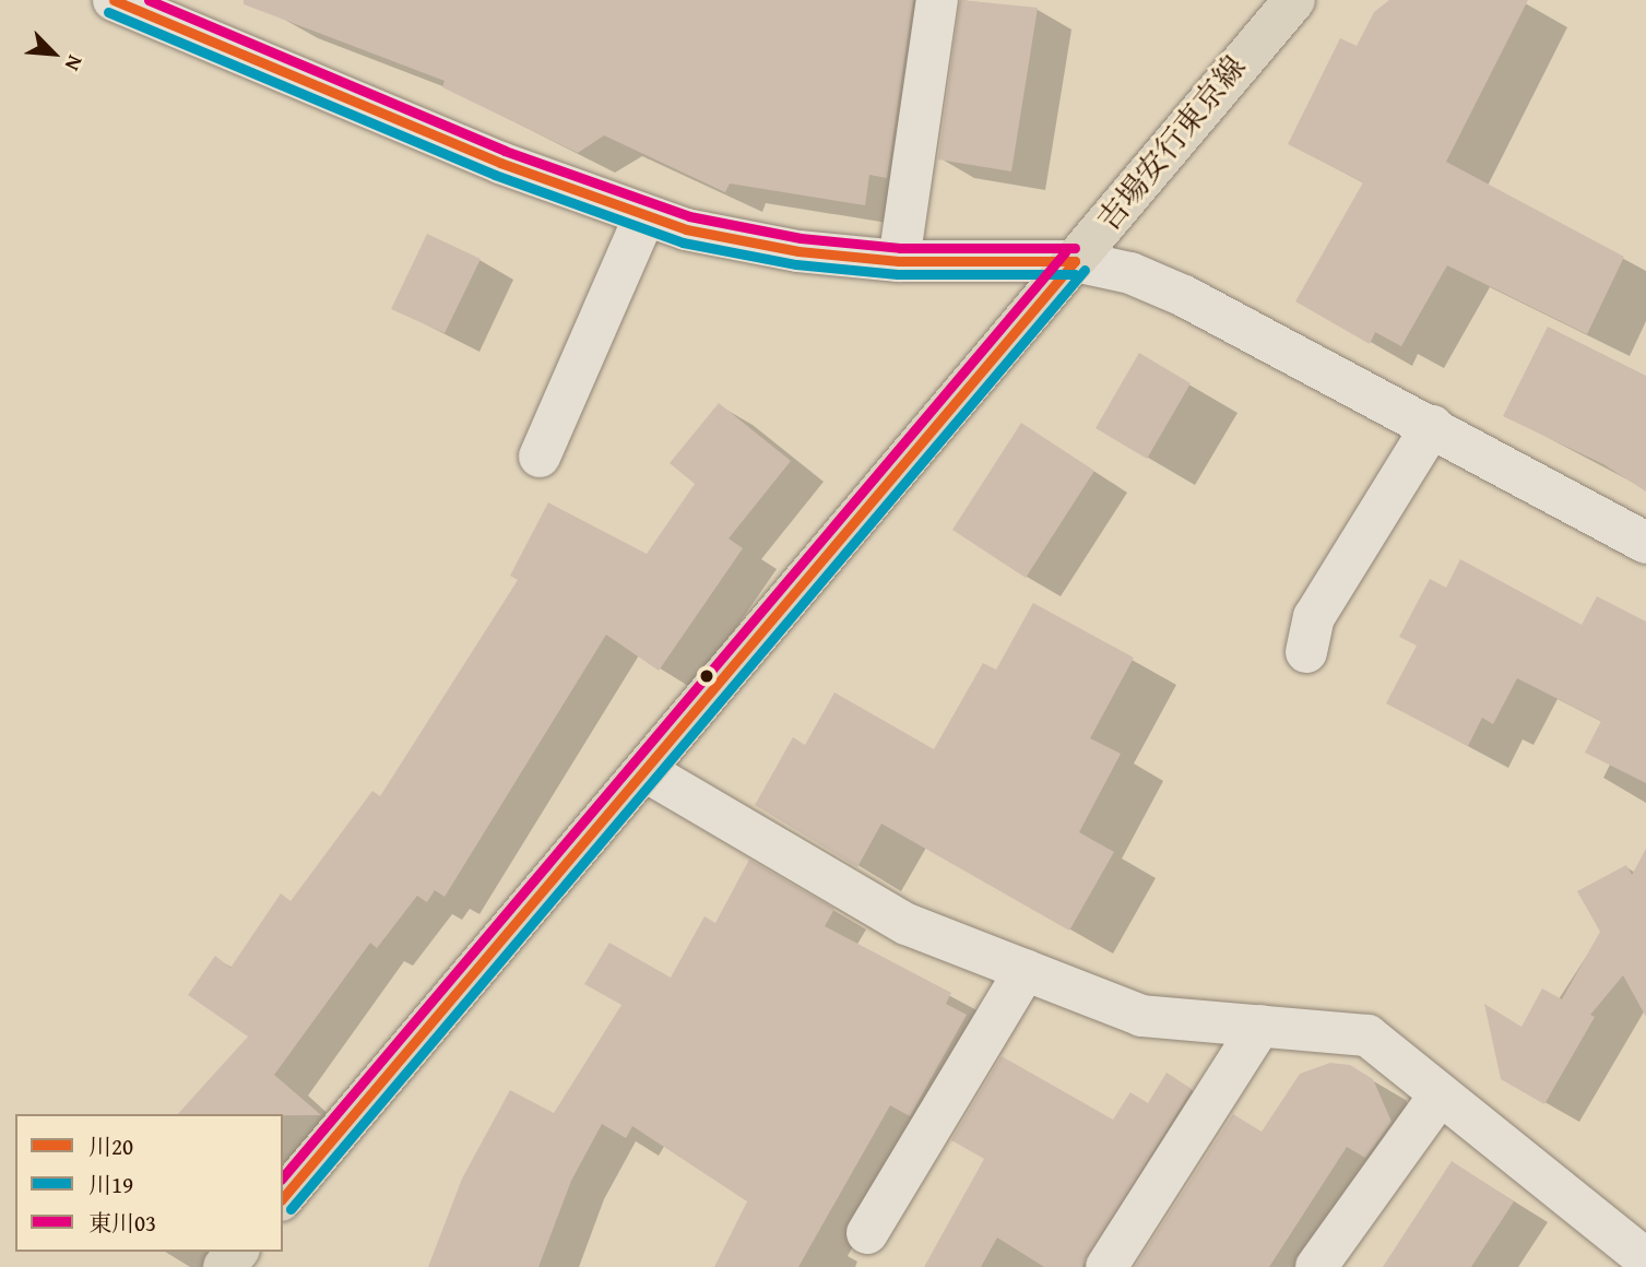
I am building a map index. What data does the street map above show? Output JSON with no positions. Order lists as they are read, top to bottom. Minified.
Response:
{"streets":{"main road":["吉場安行東京線"]},"lines":["transit line 川20","transit line 東川03","transit line 川19"],"legend":["川20","川19","東川03"],"north":"bottom right"}
